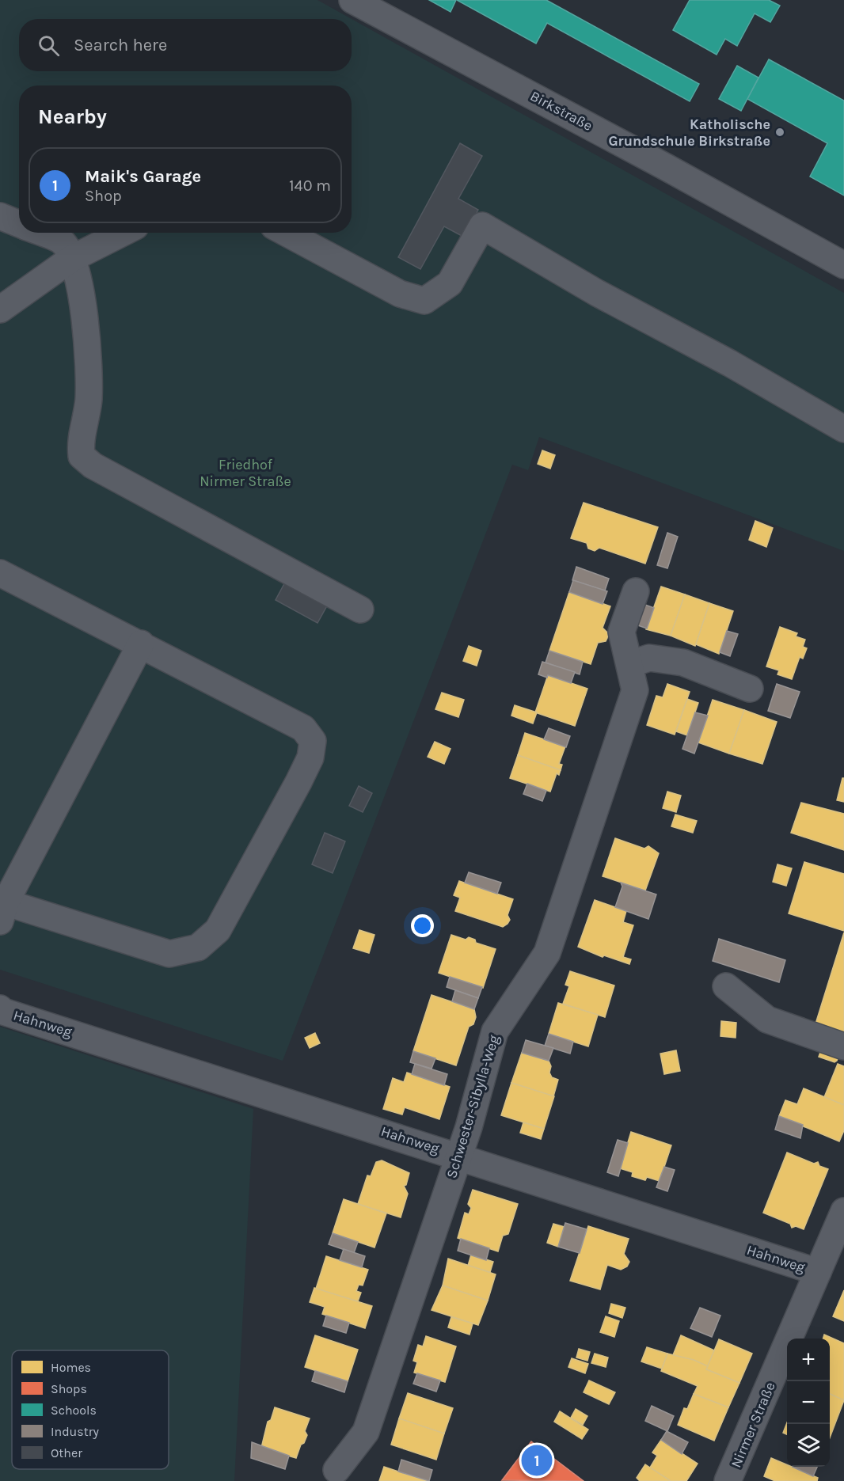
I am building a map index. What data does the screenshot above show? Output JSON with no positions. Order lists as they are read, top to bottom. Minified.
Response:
{"streets":{"street":["Birkstraße","Hahnweg","Schwester-Sibylla-Weg","Nirmer Straße"]},"crossings":[["Hahnweg","Schwester-Sibylla-Weg"],["Hahnweg","Nirmer Straße"]],"parks":["Friedhof Nirmer Straße"],"places":["Katholische Grundschule Birkstraße"],"legend":["Homes","Shops","Schools","Industry","Other"],"page":{"search":"Search here","heading":"Nearby","list":[{"mark":"1","name":"Maik's Garage","note":"Shop","value":"140 m"}],"map_buttons":["+","−"],"pins":"1"}}
